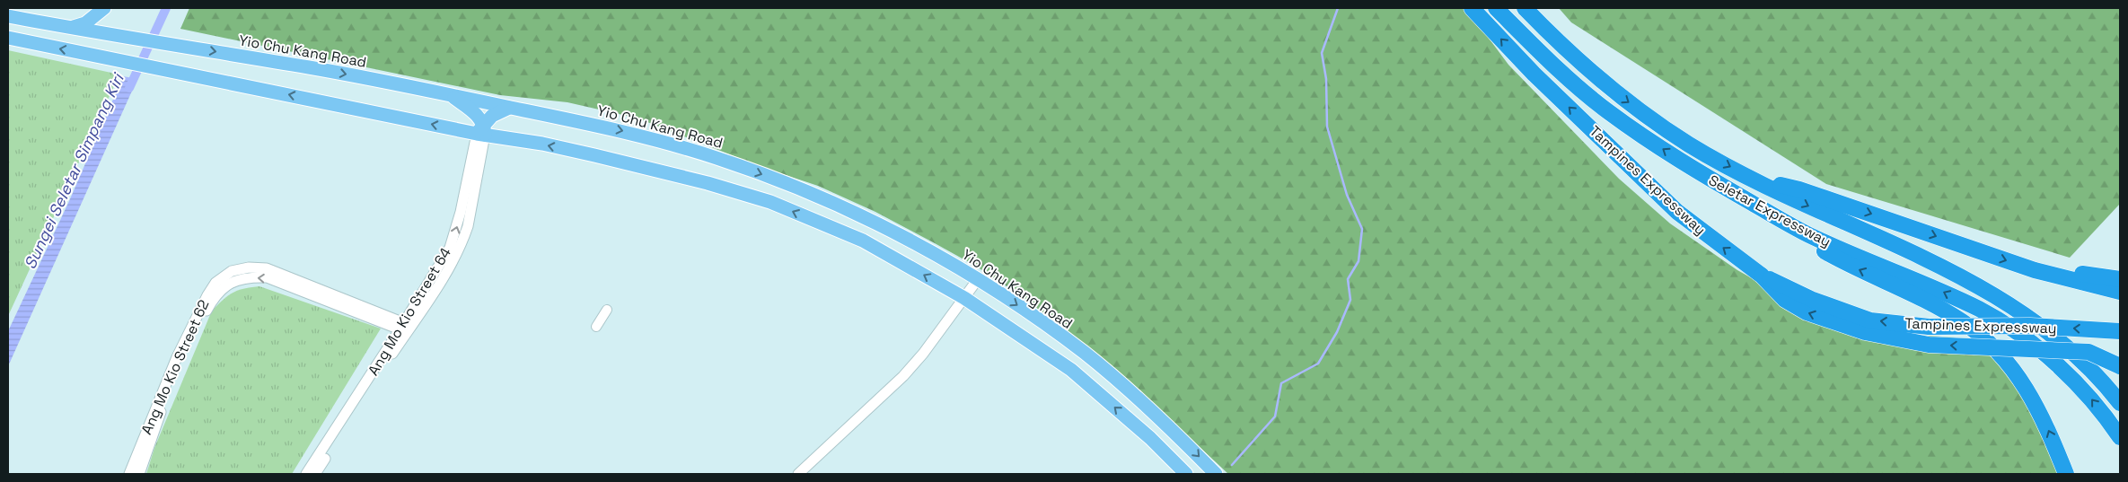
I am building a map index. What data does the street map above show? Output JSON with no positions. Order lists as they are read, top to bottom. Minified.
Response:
{"streets":{"highway":["Tampines Expressway","Seletar Expressway"],"main road":["Yio Chu Kang Road"],"street":["Ang Mo Kio Street 64","Ang Mo Kio Street 62"]},"crossings":[["Ang Mo Kio Street 64","Ang Mo Kio Street 62"]],"water":["Sungei Seletar Simpang Kiri"]}
